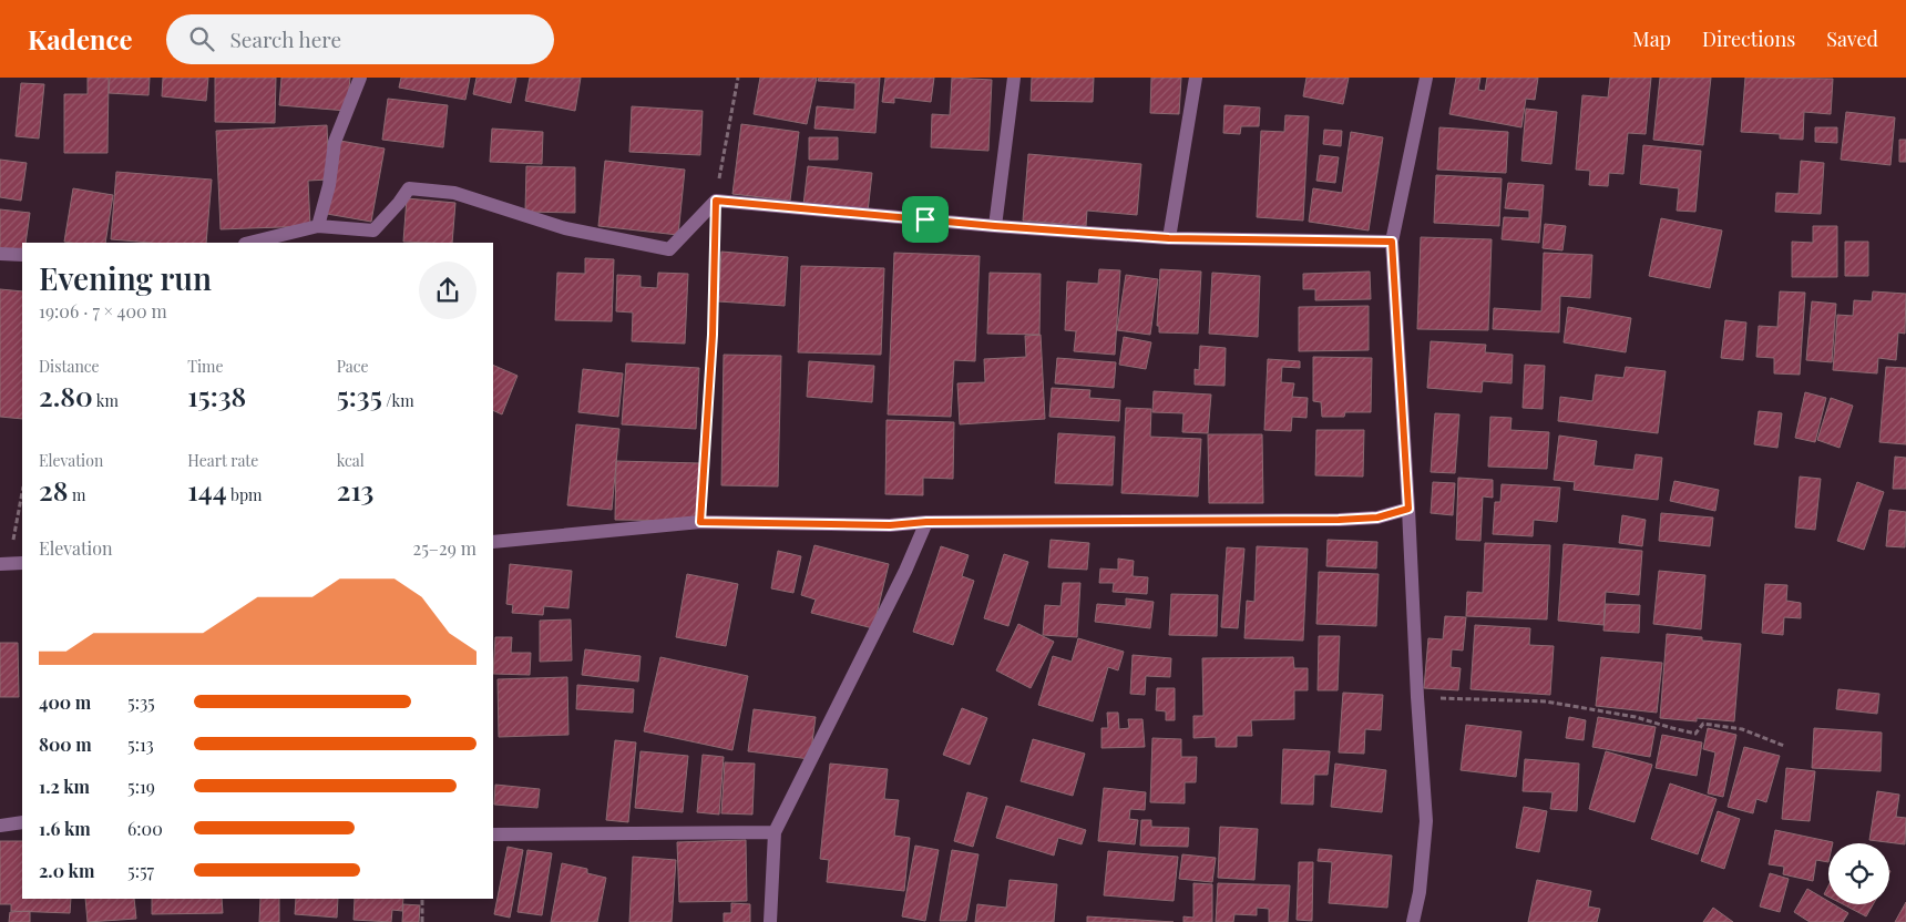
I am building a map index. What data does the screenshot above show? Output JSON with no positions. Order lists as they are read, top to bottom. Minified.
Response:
{"page":{"header":"Kadence","search":"Search here","nav":["Map","Directions","Saved"],"heading":["Evening run","19:06 · 7 × 400 m"],"stats":[["Distance","2.80 km"],["Time","15:38"],["Pace","5:35 /km"],["Elevation","28 m"],["Heart rate","144 bpm"],["kcal","213"]],"chart":["Elevation","25–29 m"],"list":[{"name":"400 m","note":"5:35"},{"name":"800 m","note":"5:13"},{"name":"1.2 km","note":"5:19"},{"name":"1.6 km","note":"6:00"},{"name":"2.0 km","note":"5:57"}]}}
